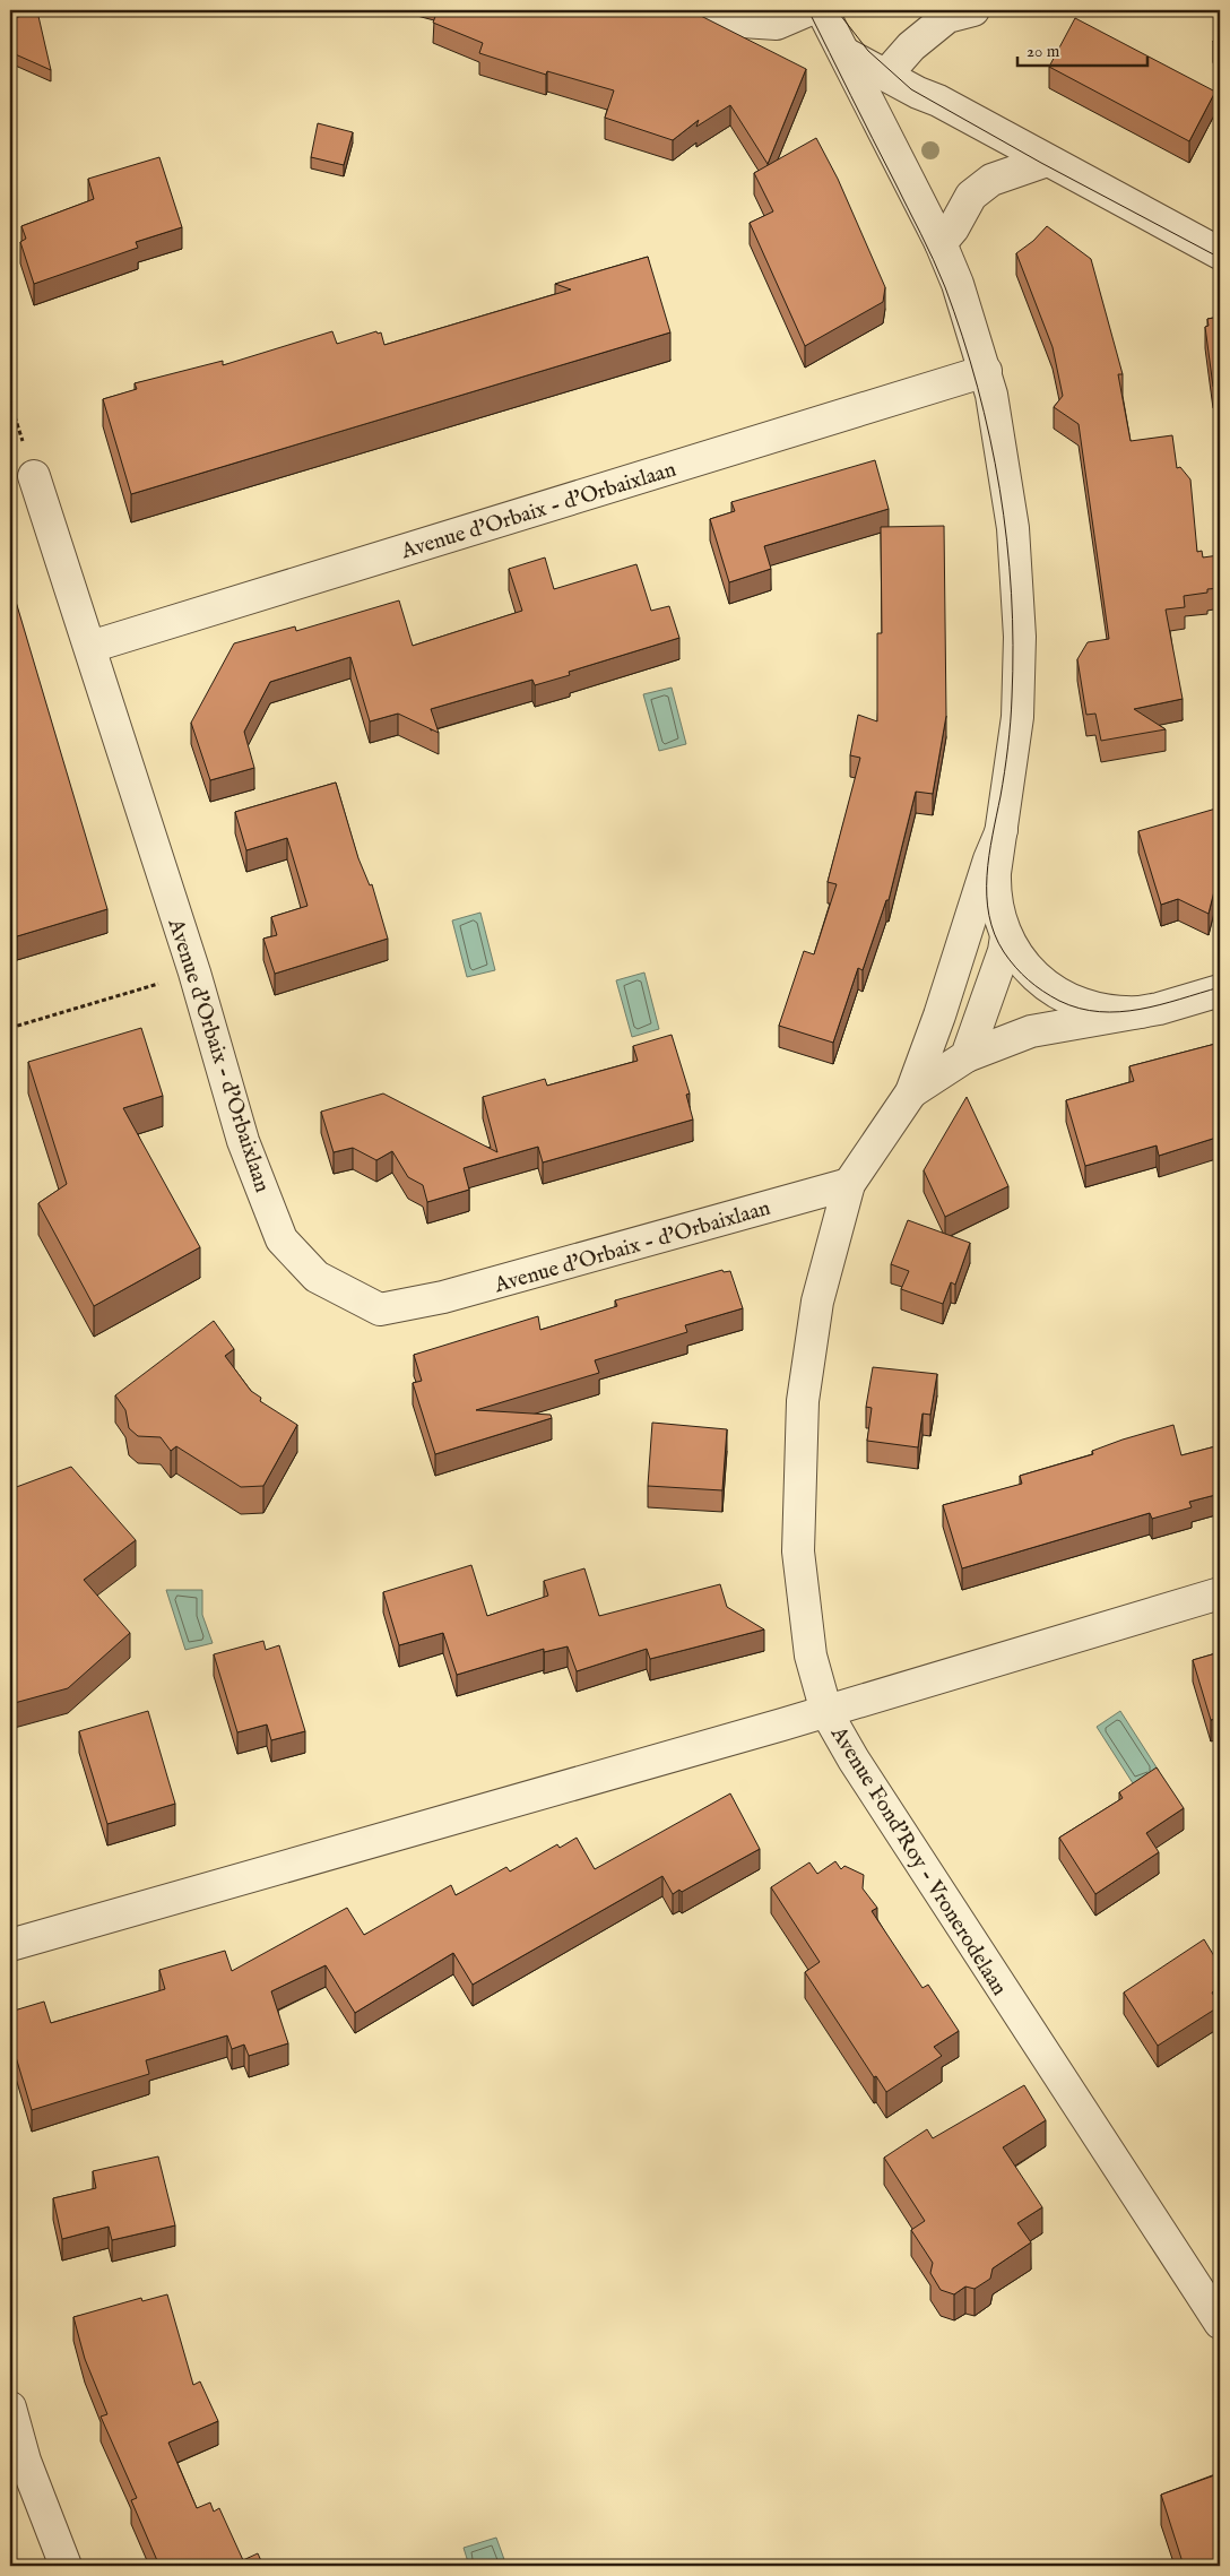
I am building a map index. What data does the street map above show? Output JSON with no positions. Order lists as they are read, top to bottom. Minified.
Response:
{"streets":{"street":["Avenue d'Orbaix - d'Orbaixlaan","Avenue Fond'Roy - Vronerodelaan"]},"crossings":[["Avenue d'Orbaix - d'Orbaixlaan","Avenue Fond'Roy - Vronerodelaan"]],"scale_bar":"20 m"}
